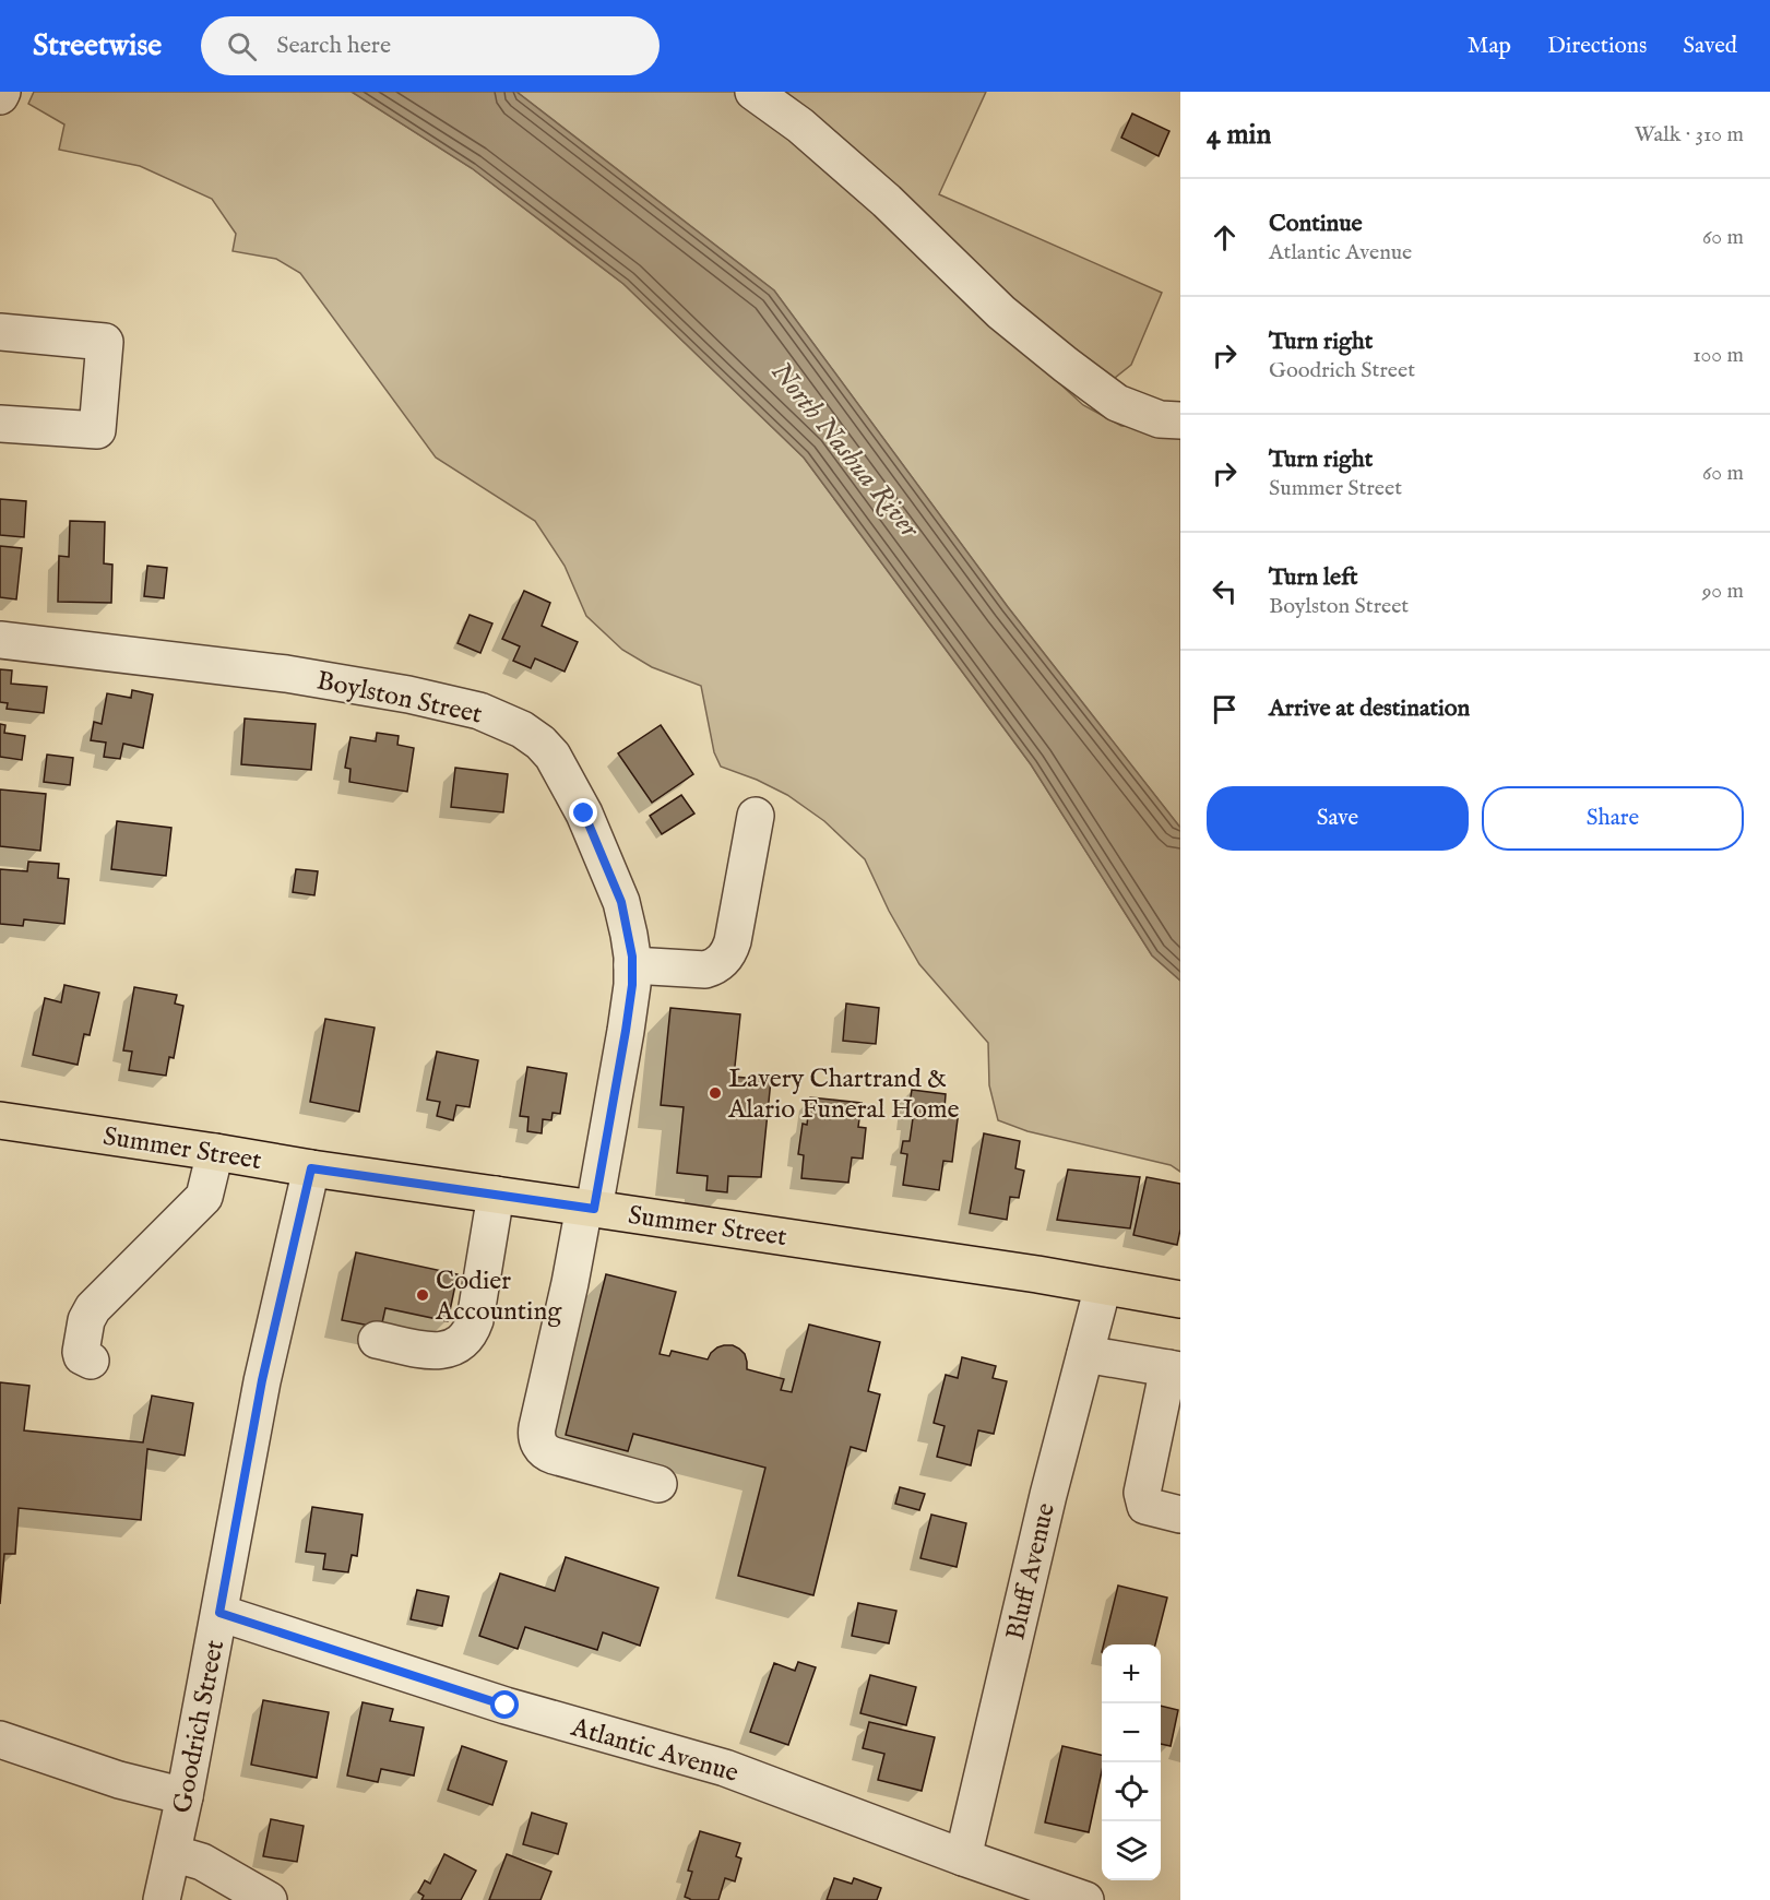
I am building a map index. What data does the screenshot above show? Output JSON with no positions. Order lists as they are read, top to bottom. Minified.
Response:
{"streets":{"main road":["Summer Street"],"street":["Boylston Street","Bluff Avenue","Goodrich Street","Atlantic Avenue"]},"crossings":[["Boylston Street","Summer Street"],["Summer Street","Bluff Avenue"],["Summer Street","Goodrich Street"],["Bluff Avenue","Atlantic Avenue"],["Goodrich Street","Atlantic Avenue"]],"water":["North Nashua River"],"places":["Lavery Chartrand & Alario Funeral Home","Codier Accounting"],"page":{"header":"Streetwise","search":"Search here","nav":["Map","Directions","Saved"],"heading":["4 min","Walk · 310 m"],"list":[["Continue","Atlantic Avenue","60 m"],["Turn right","Goodrich Street","100 m"],["Turn right","Summer Street","60 m"],["Turn left","Boylston Street","90 m"],"Arrive at destination"],"buttons":["Save","Share"],"map_buttons":["+","−"]}}
